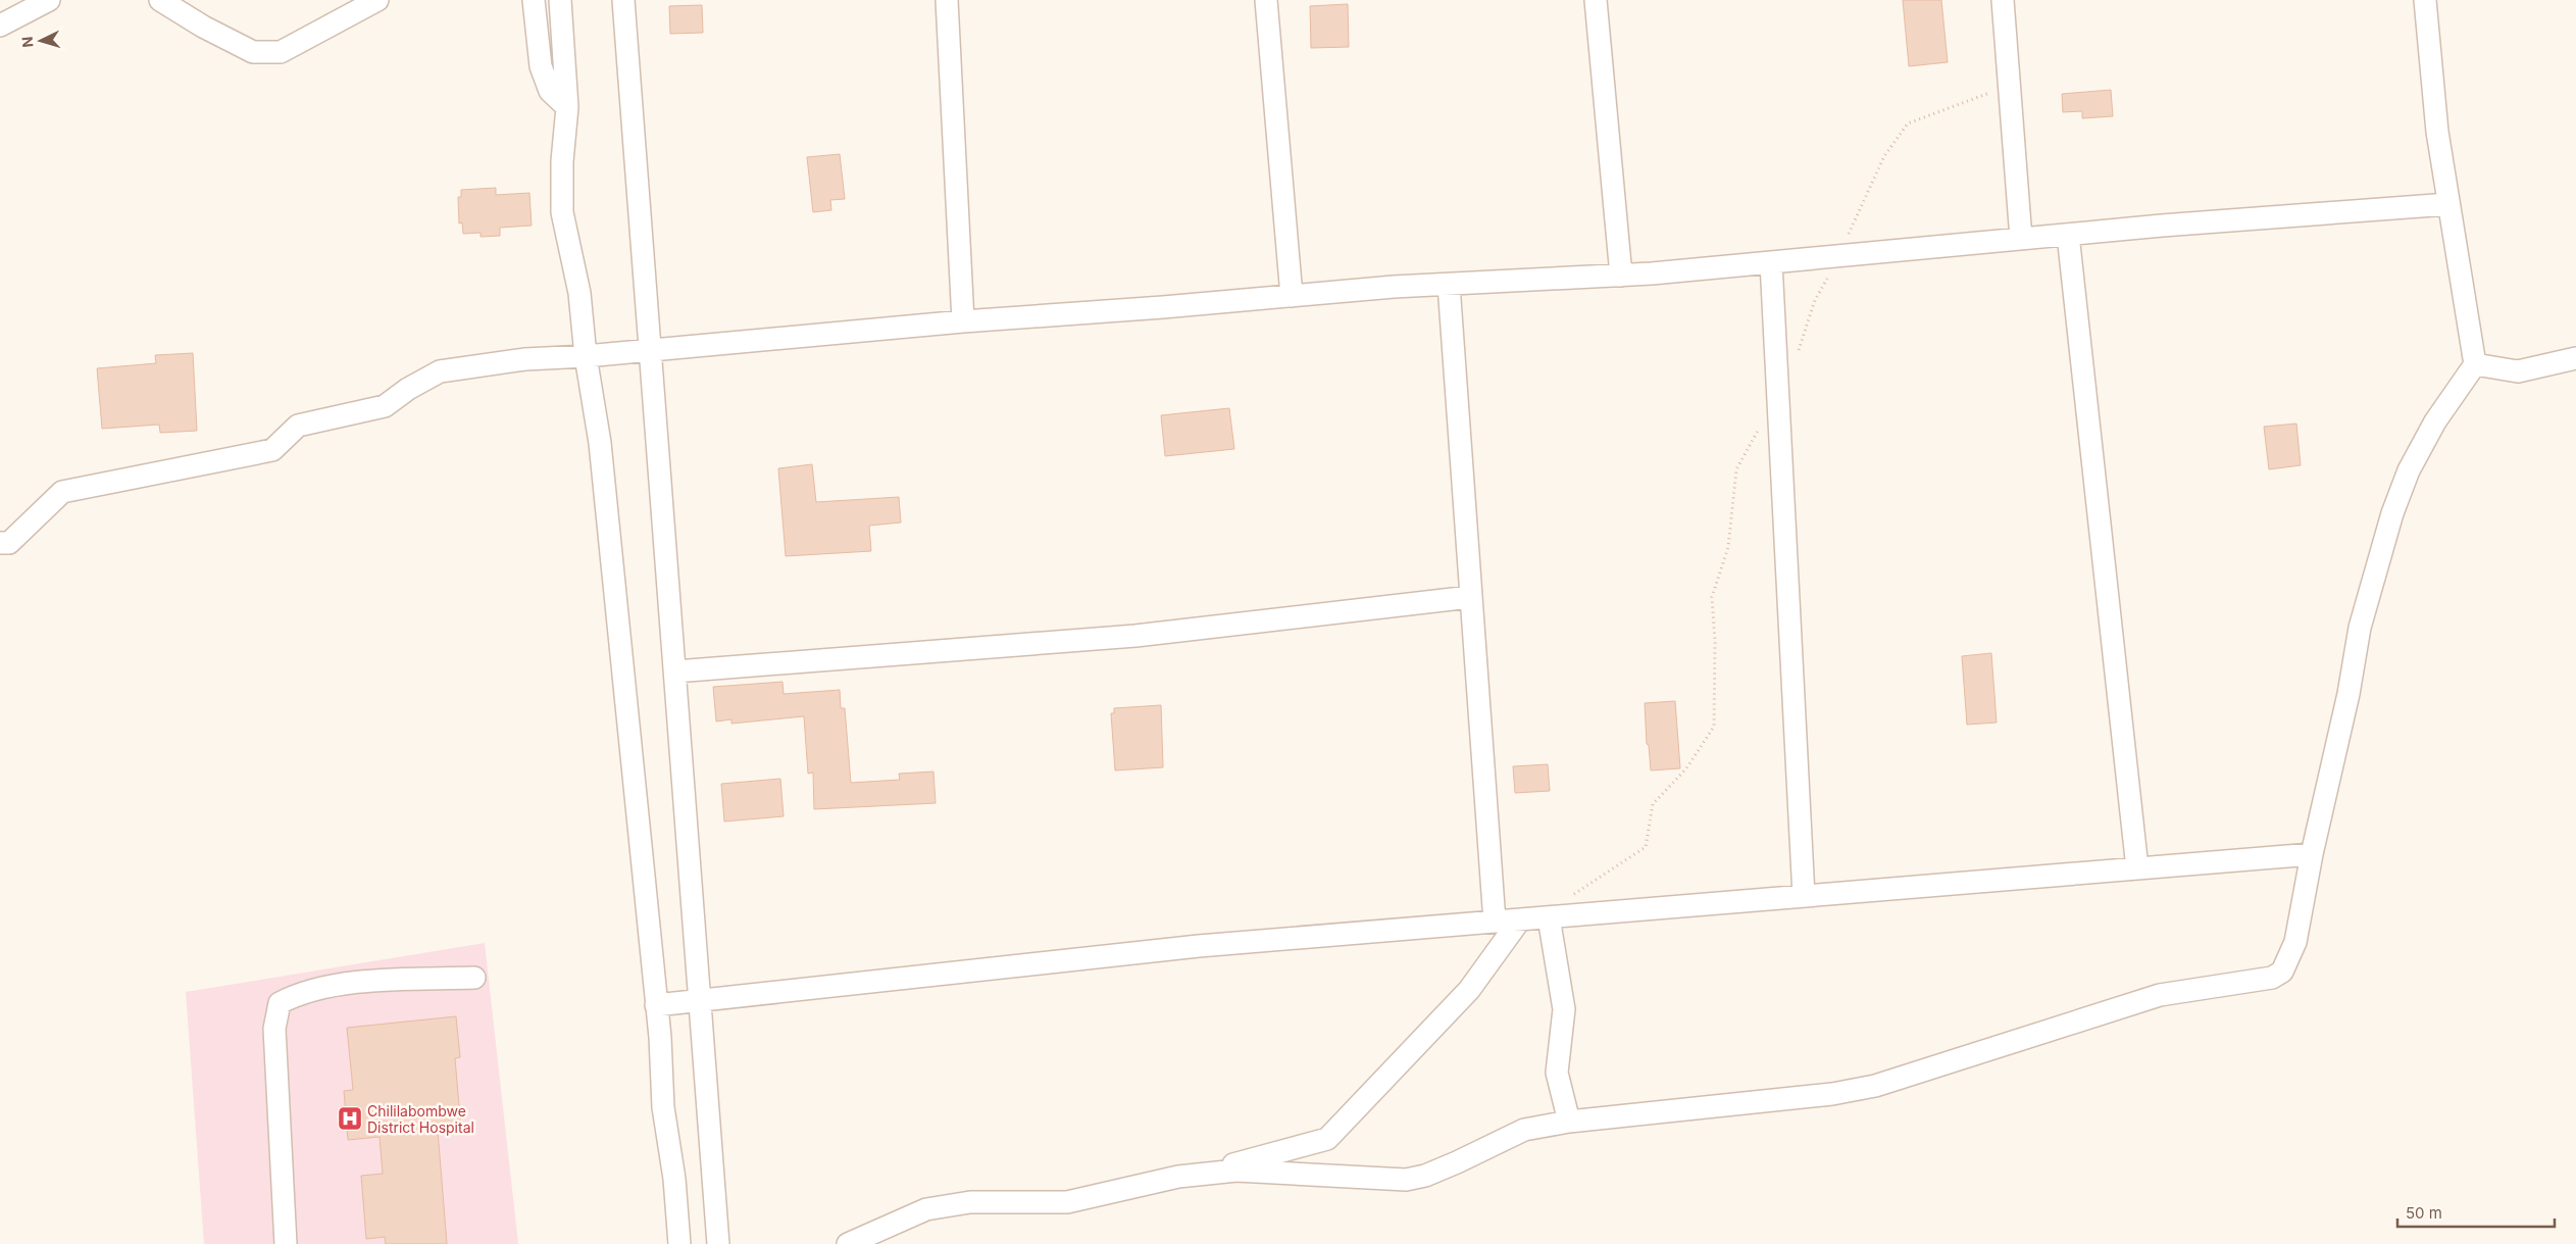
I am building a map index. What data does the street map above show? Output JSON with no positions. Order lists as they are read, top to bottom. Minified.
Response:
{"places":{"hospital":["Chililabombwe District Hospital"]},"scale_bar":"50 m","north":"left"}
